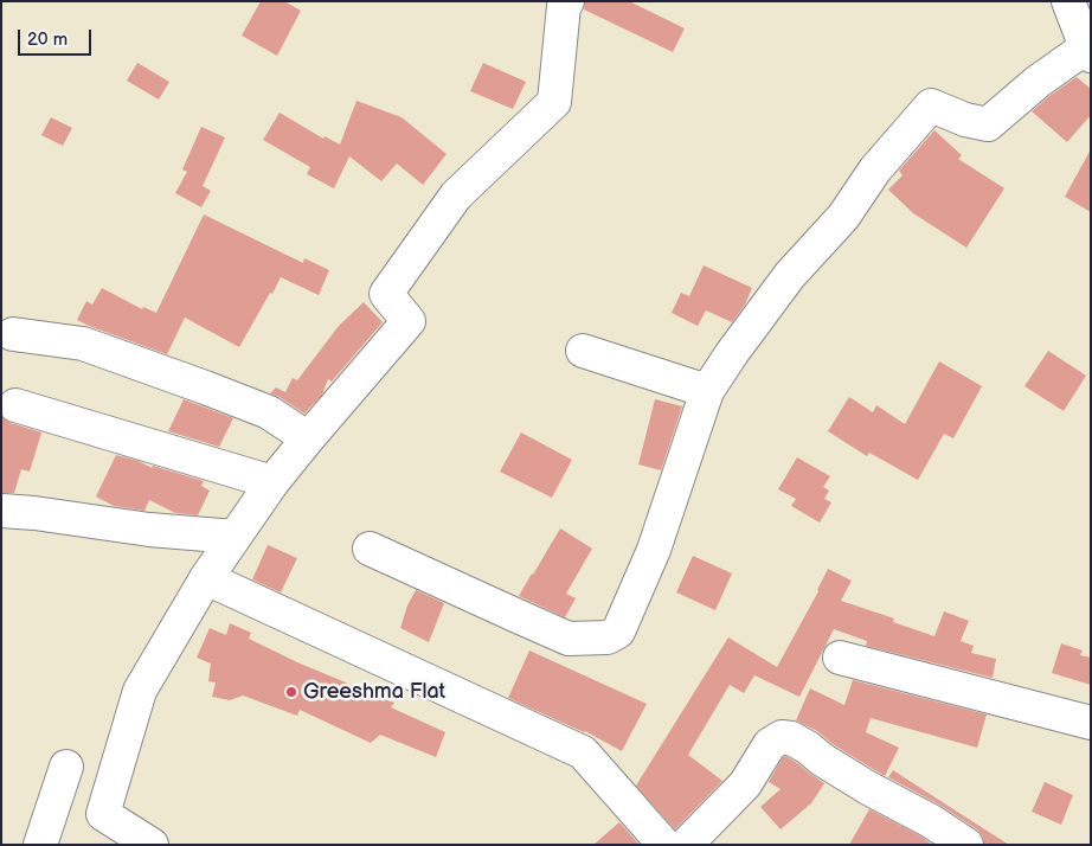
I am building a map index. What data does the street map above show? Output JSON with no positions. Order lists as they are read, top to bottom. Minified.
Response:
{"places":["Greeshma Flat"],"scale_bar":"20 m"}
